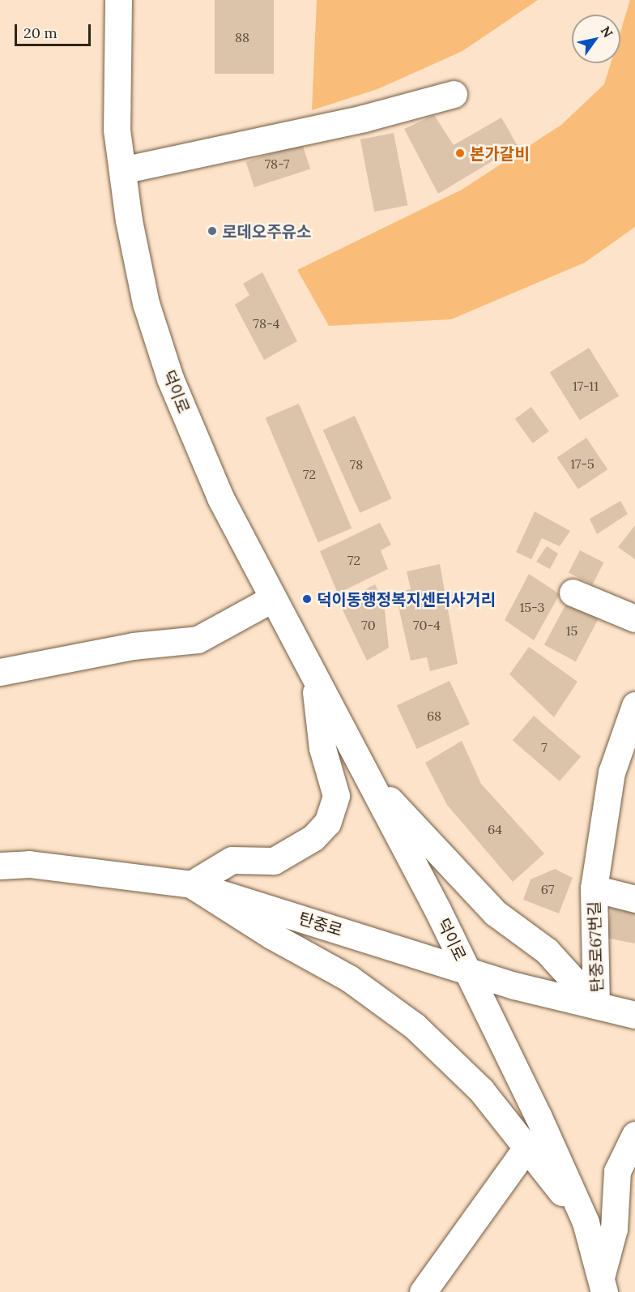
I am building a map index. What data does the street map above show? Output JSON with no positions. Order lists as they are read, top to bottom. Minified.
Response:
{"streets":{"main road":["덕이로","탄중로","탄중로67번길"]},"crossings":[["덕이로","탄중로"],["탄중로","탄중로67번길"]],"places":["본가갈비","로데오주유소","덕이동행정복지센터사거리"],"house_numbers":["88","78-7","78-4","17-11","17-5","78","72","72","15-3","70","70-4","15","68","7","64","67"],"scale_bar":"20 m","north":"top right"}
